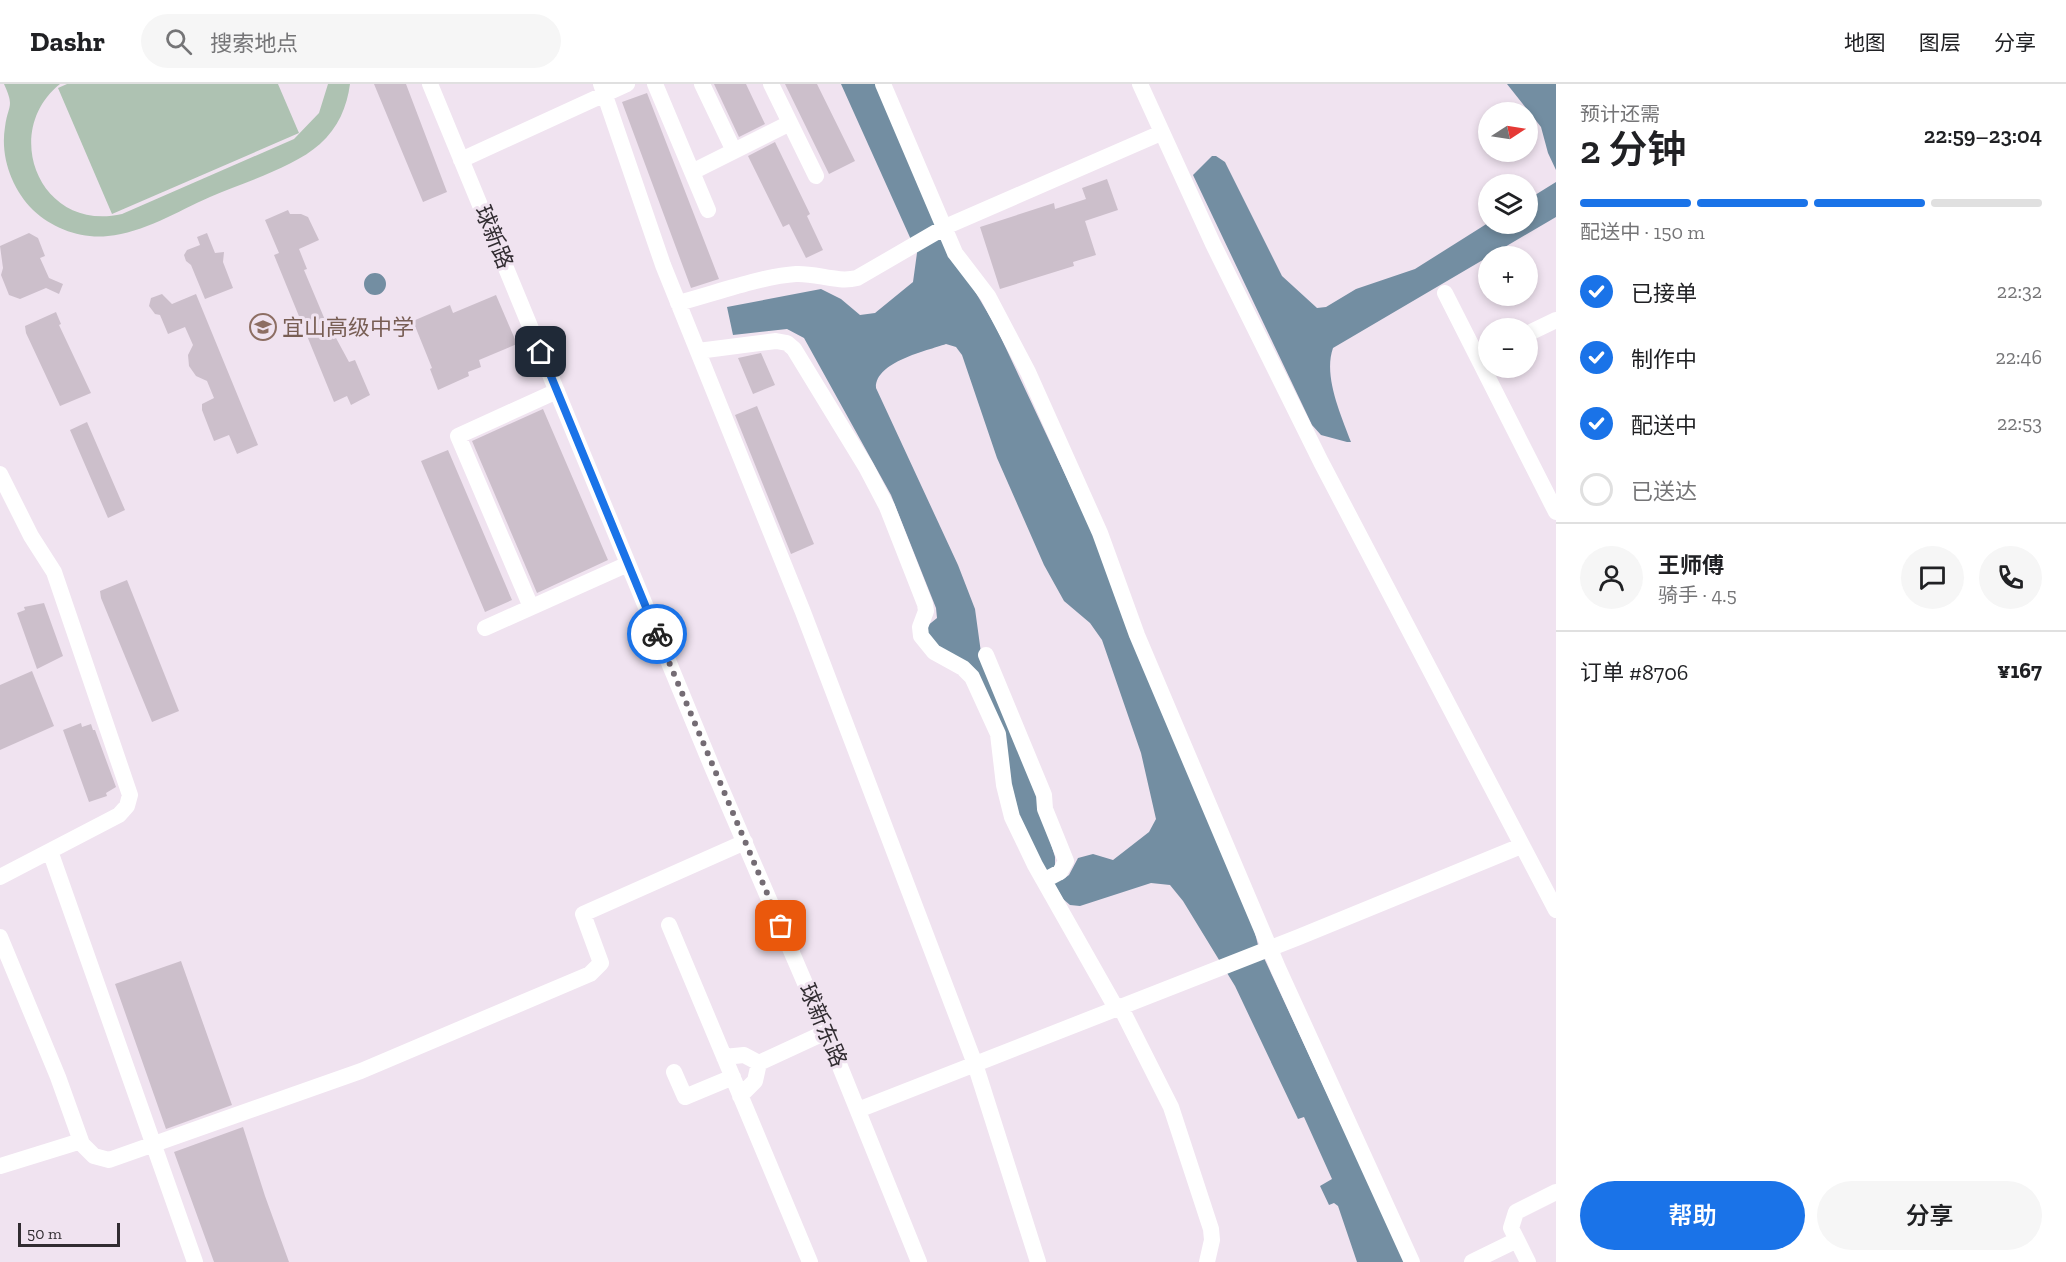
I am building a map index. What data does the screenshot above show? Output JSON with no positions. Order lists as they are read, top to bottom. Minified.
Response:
{"streets":{"street":["球新路","球新东路"]},"crossings":[["球新路","球新东路"]],"places":{"school or university":["宜山高级中学"]},"scale_bar":"50 m","north":"right","page":{"header":"Dashr","search":"搜索地点","nav":["地图","图层","分享"],"heading":["2 分钟","预计还需","22:59–23:04"],"panel":["王师傅","骑手 · 4.5","订单 #8706","¥167"],"map_buttons":["+","−"],"bar":"配送中 · 150 m","list":[["已接单","22:32"],["制作中","22:46"],["配送中","22:53"],"已送达"],"buttons":["帮助","分享"],"scale":"50 m"}}
